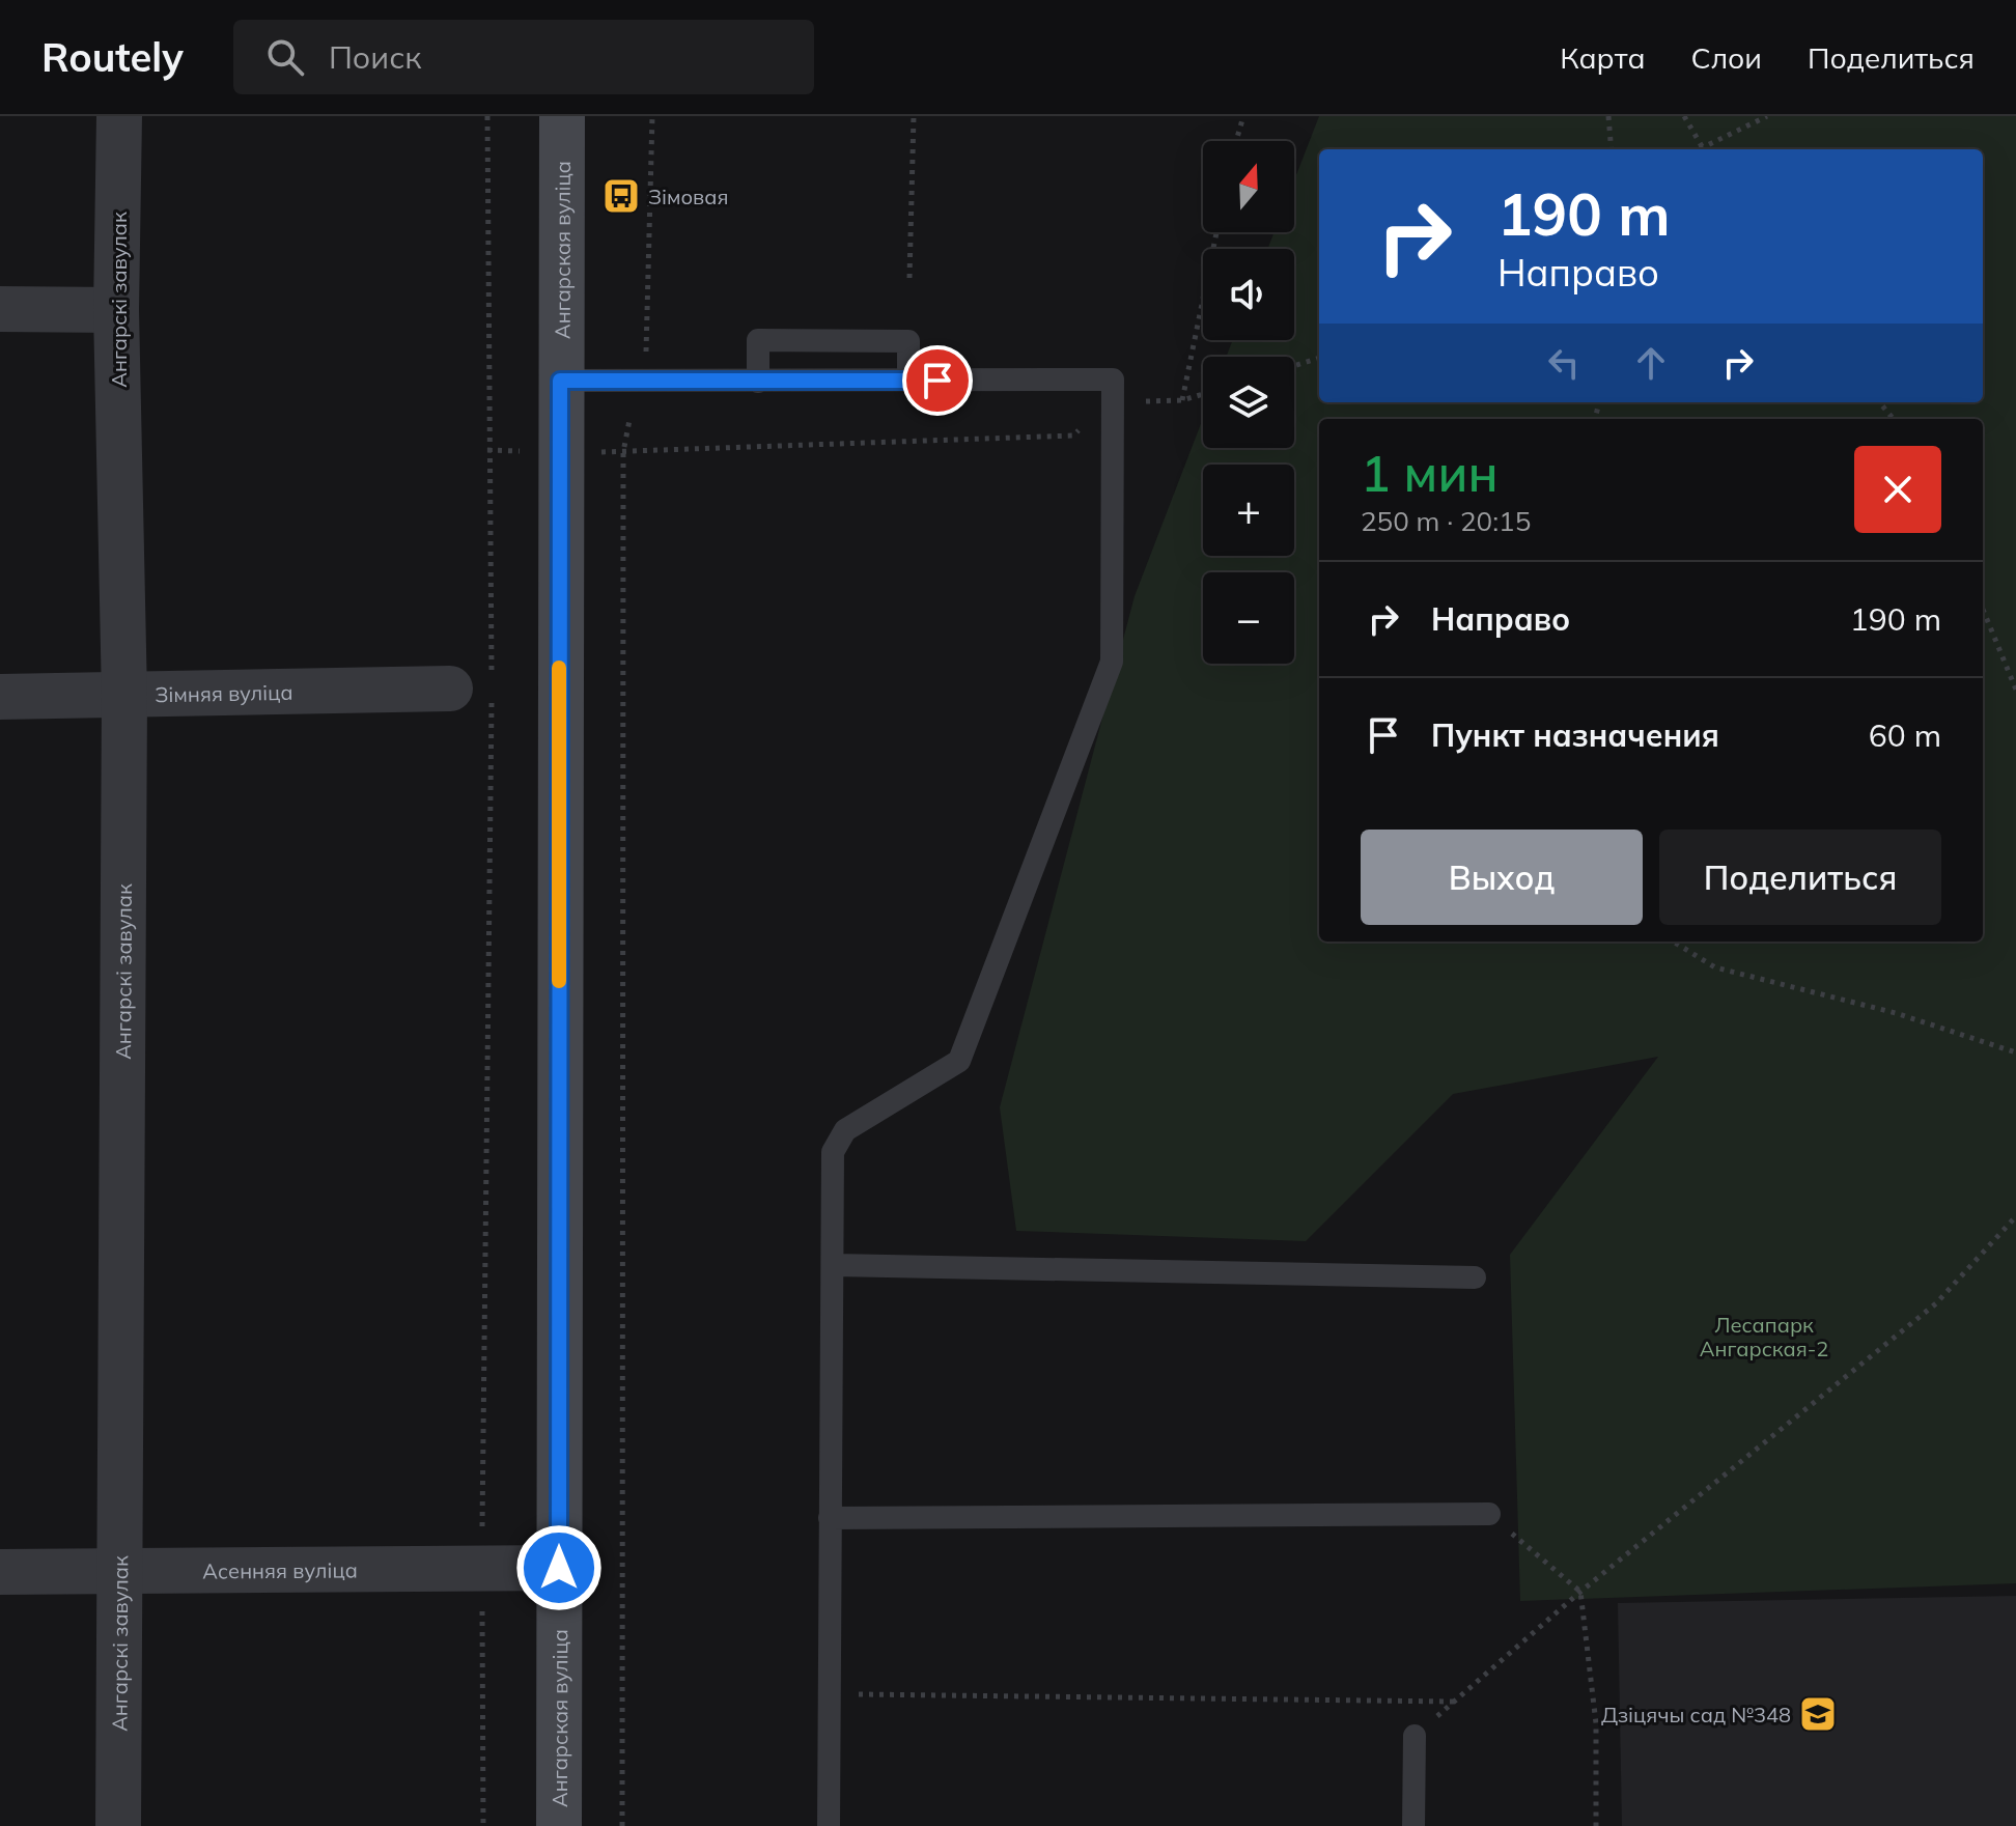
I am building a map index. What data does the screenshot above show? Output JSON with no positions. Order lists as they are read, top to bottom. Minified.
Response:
{"streets":{"main road":["Ангарская вуліца"],"street":["Ангарскі завулак","Зімняя вуліца","Асенняя вуліца"]},"crossings":[["Ангарская вуліца","Асенняя вуліца"],["Ангарскі завулак","Зімняя вуліца"],["Ангарскі завулак","Асенняя вуліца"]],"parks":["Лесапарк Ангарская-2"],"places":{"bus stop":["Зімовая"],"school or university":["Дзіцячы сад №348"]},"north":"top","page":{"header":"Routely","search":"Поиск","nav":["Карта","Слои","Поделиться"],"map_buttons":["+","−"],"turn":["190 m","Направо"],"heading":["1 мин","250 m · 20:15"],"list":[{"name":"Направо","value":"190 m"},{"name":"Пункт назначения","value":"60 m"}],"buttons":["Выход","Поделиться"]}}
